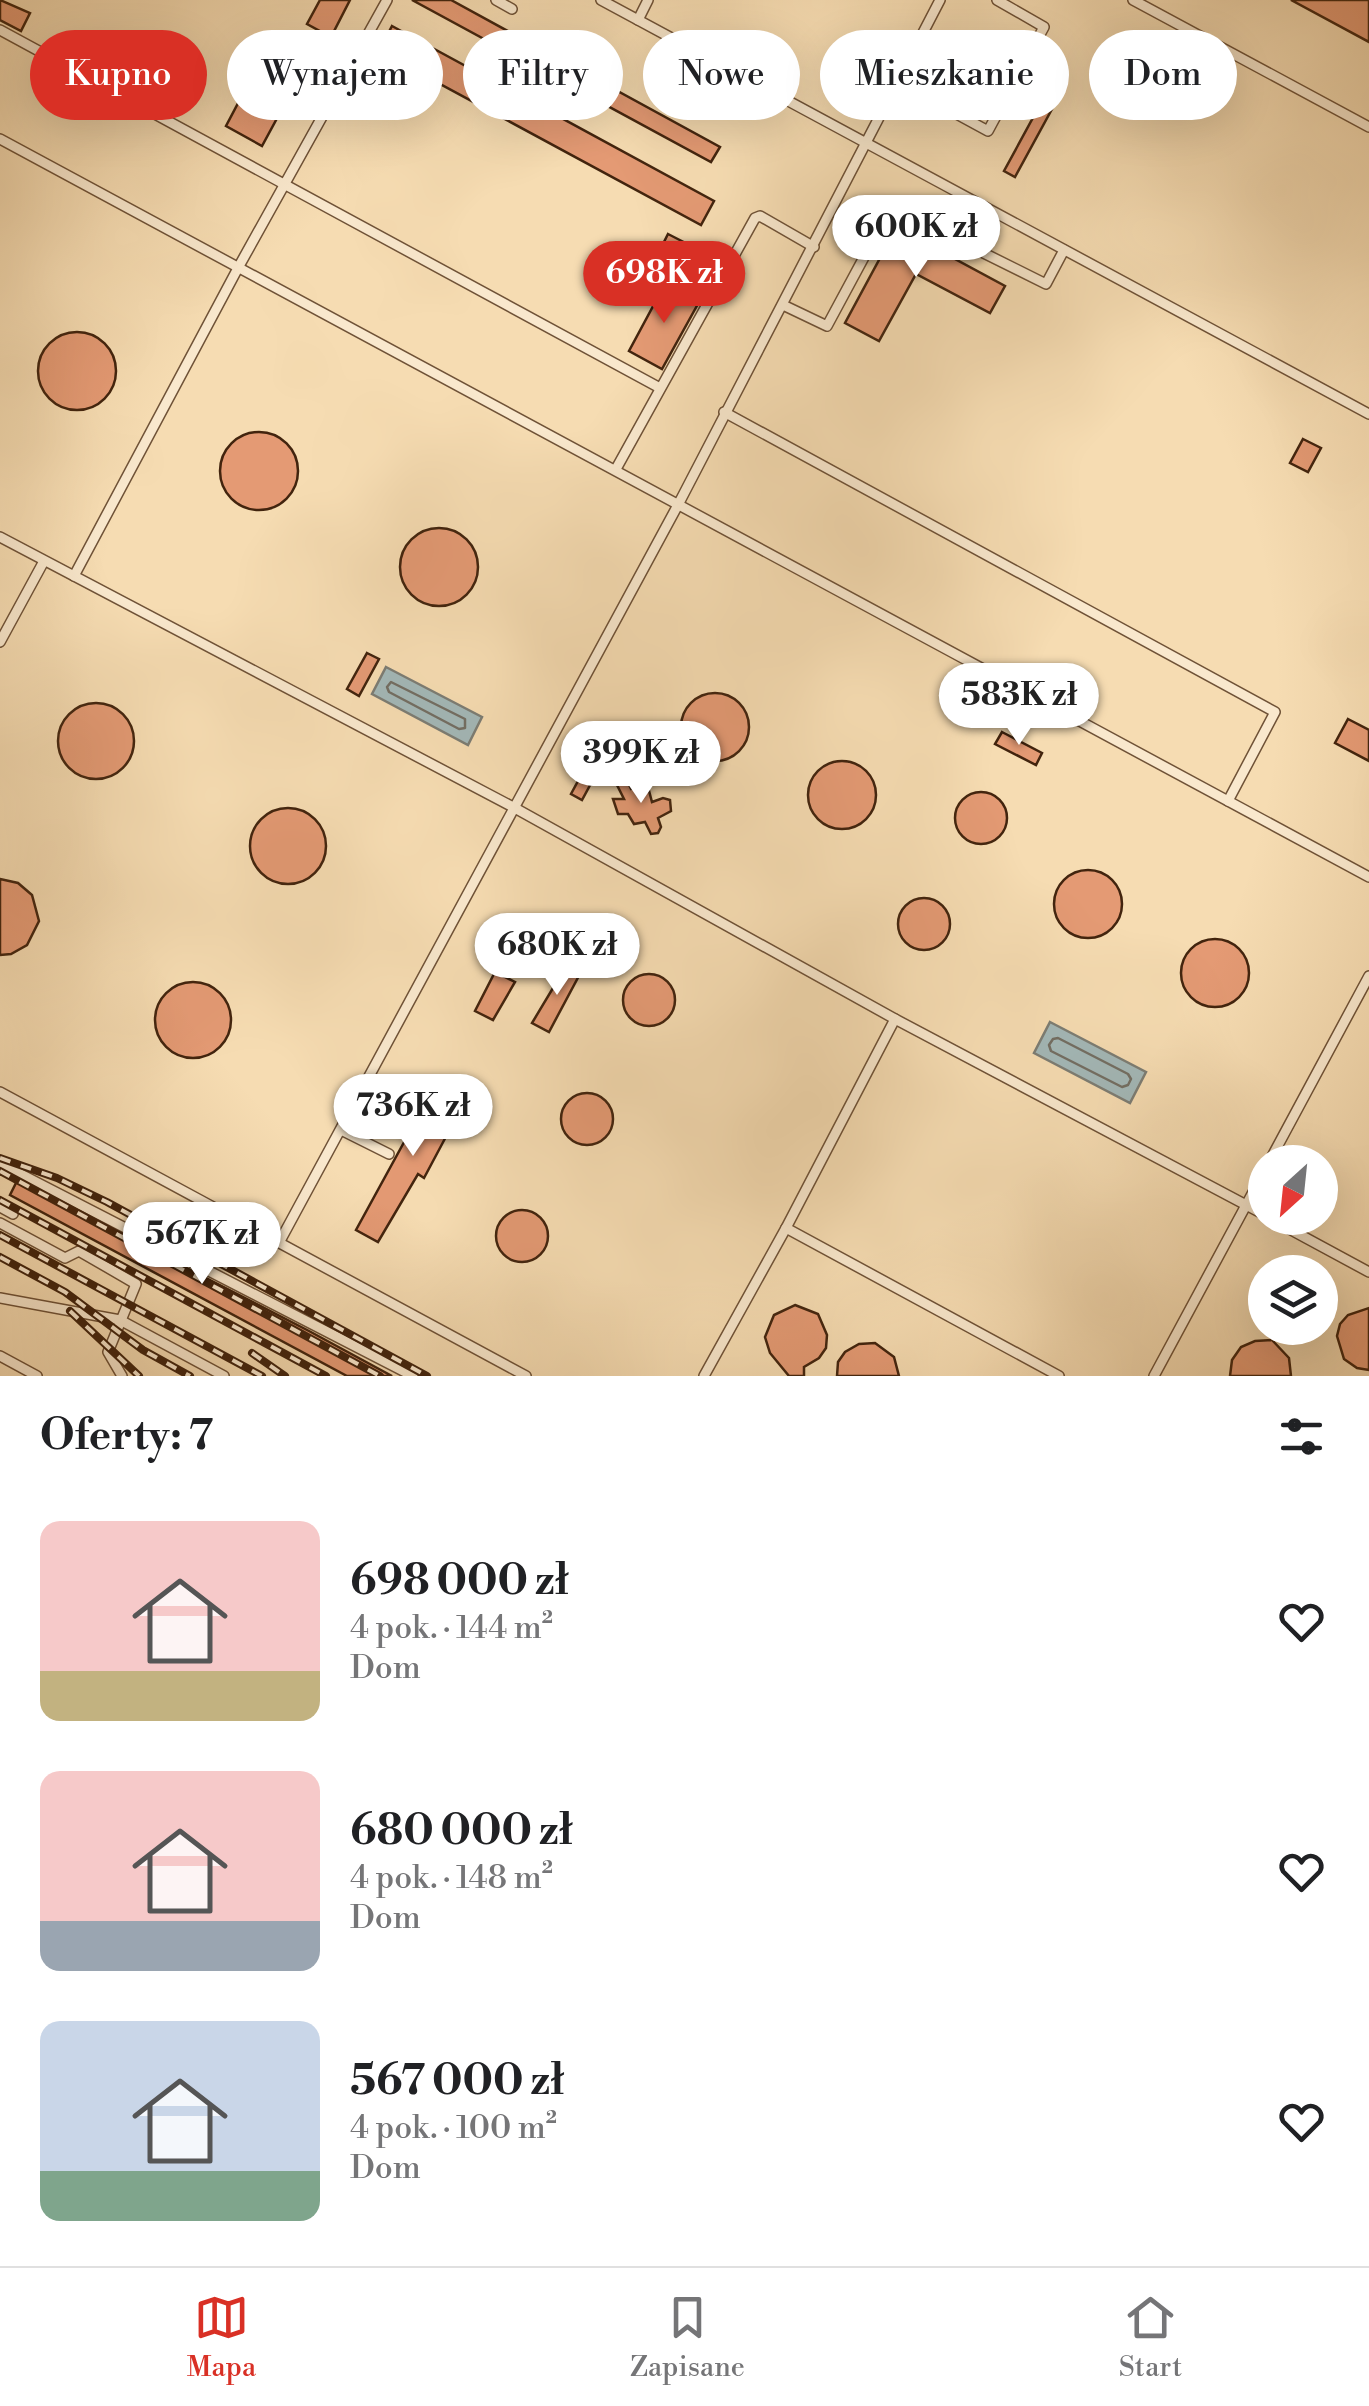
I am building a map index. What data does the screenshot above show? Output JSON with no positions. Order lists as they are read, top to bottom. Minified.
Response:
{"north":"bottom left","page":{"chip":["Kupno","Wynajem","Filtry","Nowe","Mieszkanie","Dom"],"price":["600K zł","698K zł","583K zł","399K zł","680K zł","736K zł","567K zł"],"heading":"Oferty: 7","list":[{"name":"698 000 zł","note":"4 pok. · 144 m² · Dom"},{"name":"680 000 zł","note":"4 pok. · 148 m² · Dom"},{"name":"567 000 zł","note":"4 pok. · 100 m² · Dom"}],"tabs":["Mapa","Zapisane","Start"]}}
